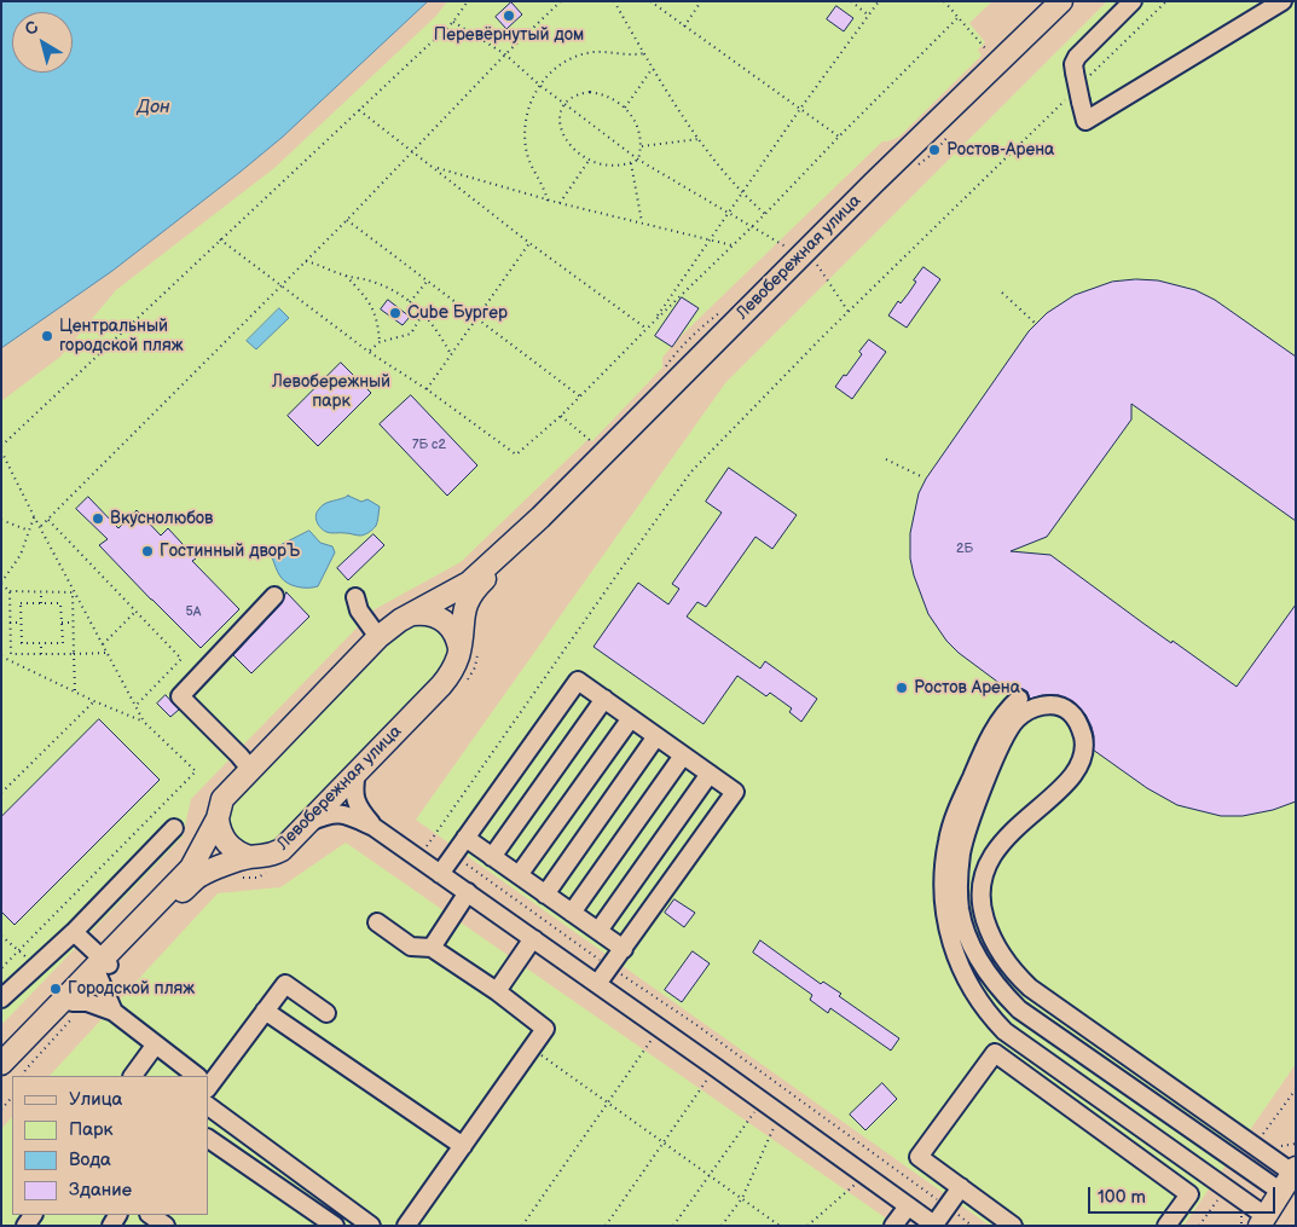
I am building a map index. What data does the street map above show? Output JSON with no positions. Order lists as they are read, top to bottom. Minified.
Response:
{"streets":{"main road":["Левобережная улица"]},"water":["Дон"],"parks":["Левобережный парк"],"places":["Перевёрнутый дом","Ростов-Арена","Cube Бургер","Центральный городской пляж","Вкуснолюбов","Гостинный дворЪ","Ростов Арена","Городской пляж"],"house_numbers":["7Б с2","2Б","5А"],"legend":["Улица","Парк","Вода","Здание"],"scale_bar":"100 m","north":"top left"}
